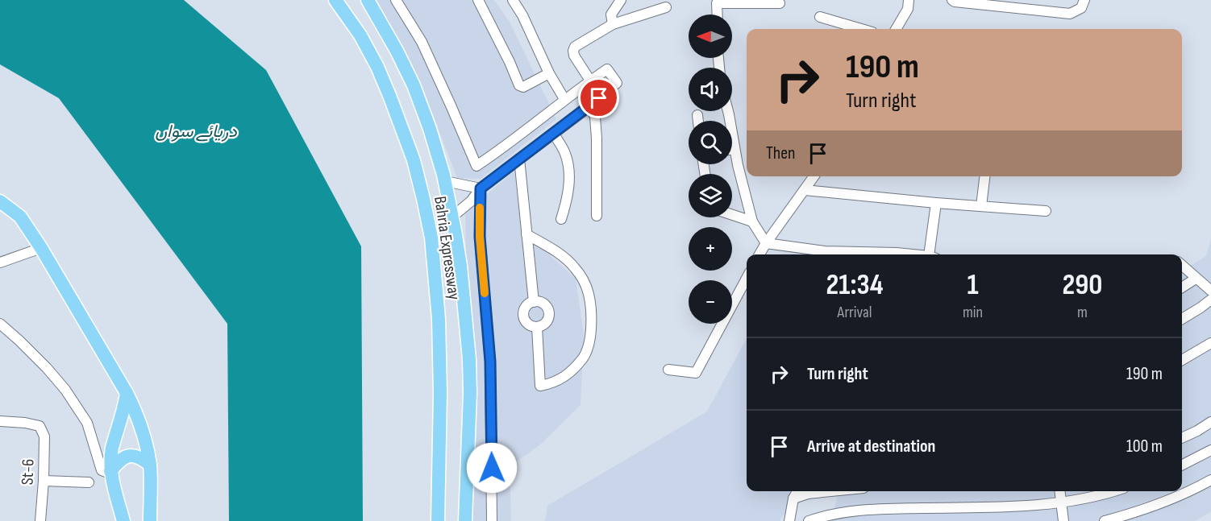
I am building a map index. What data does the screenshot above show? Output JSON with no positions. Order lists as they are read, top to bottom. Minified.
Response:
{"streets":{"main road":["Bahria Expressway"],"street":["St-6"]},"water":["دریائے سواں"],"north":"left","page":{"map_buttons":["+","−"],"turn":["190 m","Turn right"],"then":"Then","eta":["21:34","Arrival","1","min","290","m"],"list":[{"name":"Turn right","value":"190 m"},{"name":"Arrive at destination","value":"100 m"}]}}
